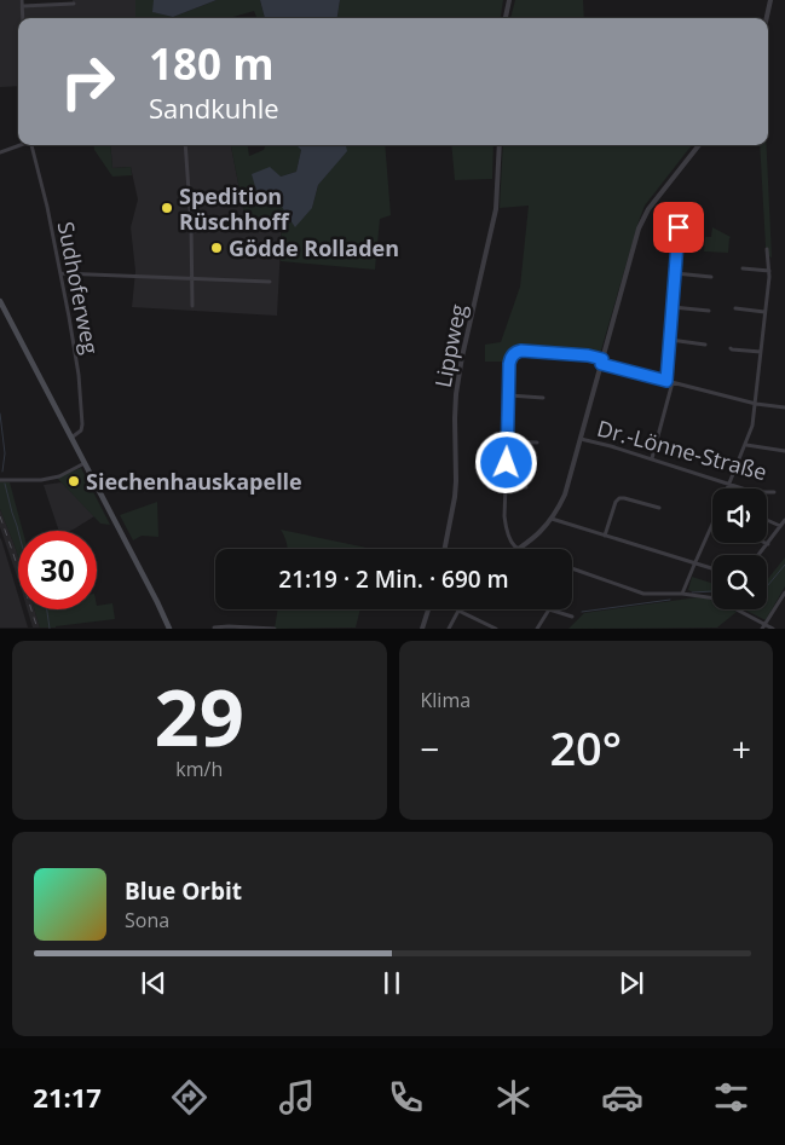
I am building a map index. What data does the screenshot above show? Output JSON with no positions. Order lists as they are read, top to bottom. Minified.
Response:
{"streets":{"street":["Sudhoferweg","Lippweg","Dr.-Lönne-Straße"]},"places":["Spedition Rüschhoff","Gödde Rolladen","Siechenhauskapelle"],"page":{"turn":["180 m","Sandkuhle"],"limit":"30","trip":"21:19 · 2 Min. · 690 m","tile":[["29","km/h"],"Klima"],"heat":["−","20°","+"],"song":["Blue Orbit","Sona"],"tabs":"21:17"}}
